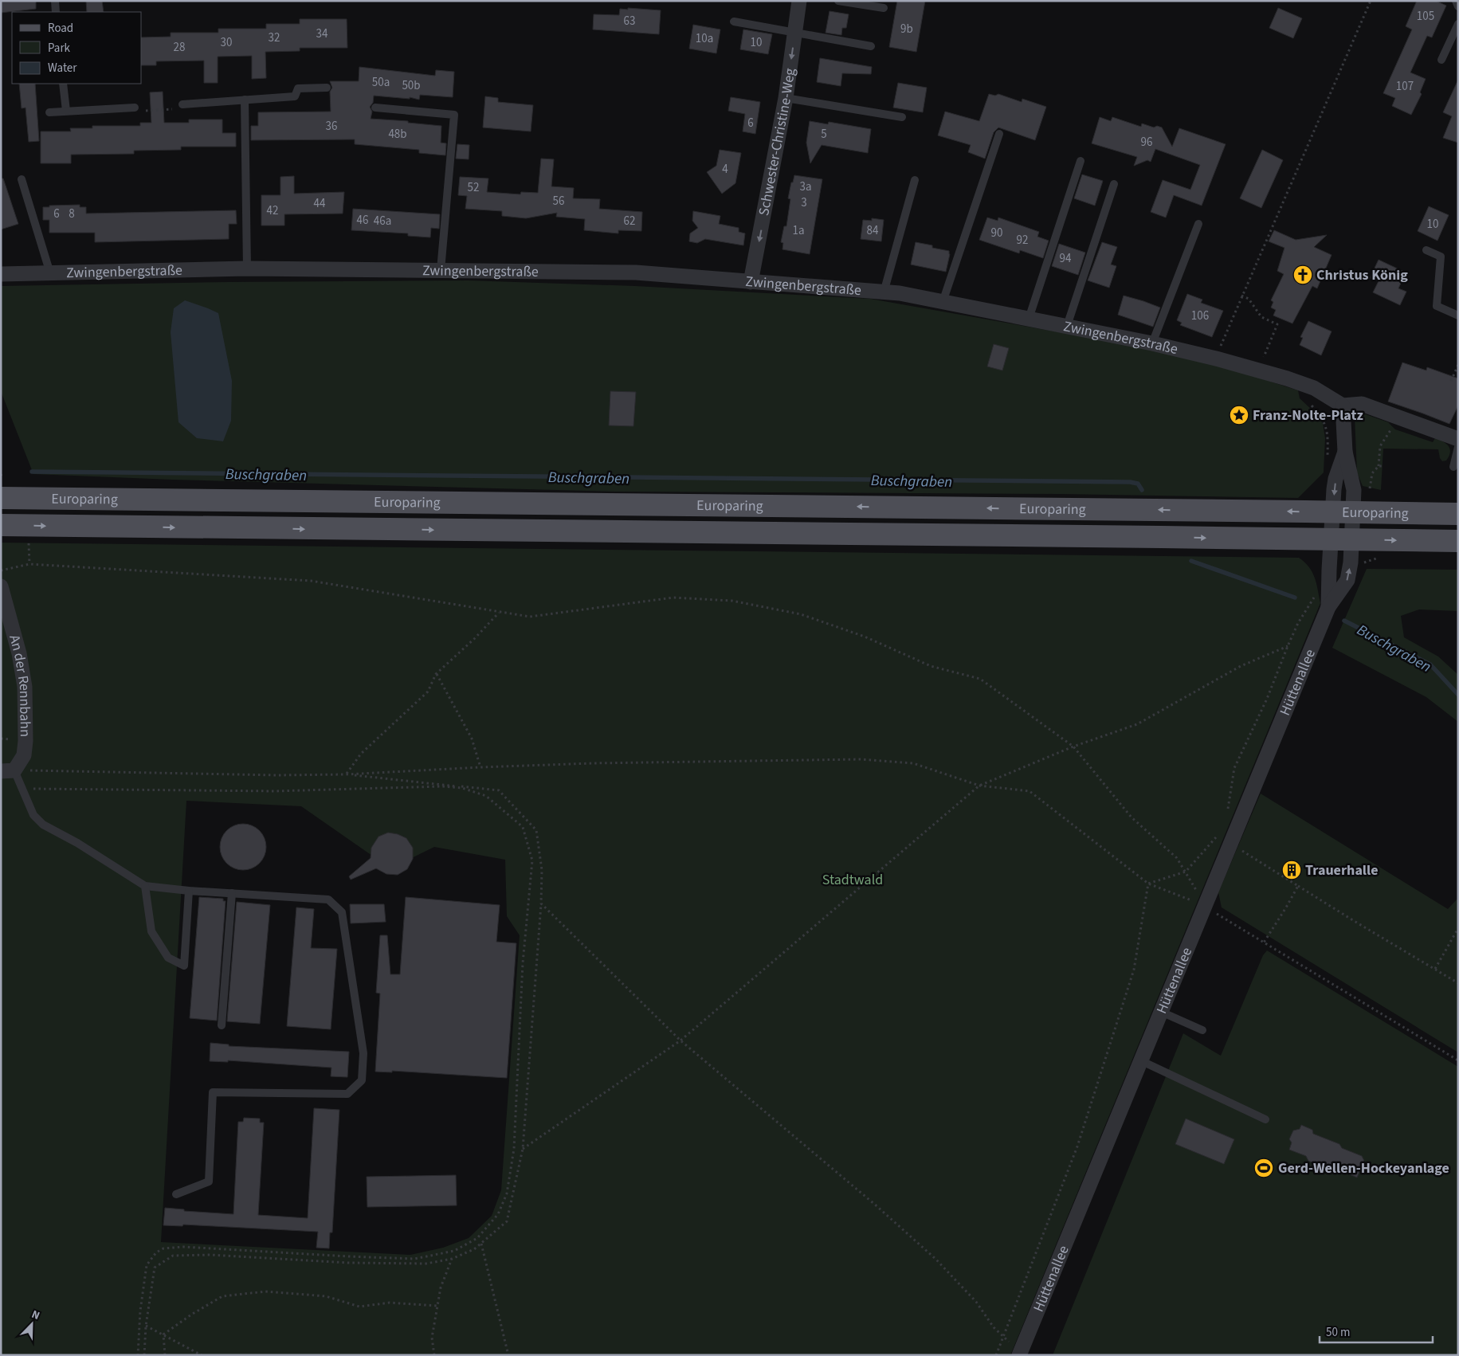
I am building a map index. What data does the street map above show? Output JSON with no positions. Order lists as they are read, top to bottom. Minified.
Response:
{"streets":{"main road":["Europaring"],"street":["Schwester-Christine-Weg","Zwingenbergstraße","Hüttenallee","An der Rennbahn"]},"crossings":[["Schwester-Christine-Weg","Zwingenbergstraße"],["Europaring","Hüttenallee"]],"one_way":["Schwester-Christine-Weg"],"water":["Buschgraben"],"parks":["Stadtwald"],"places":{"church":["Christus König"],"place":["Franz-Nolte-Platz"],"building":["Trauerhalle"],"sports":["Gerd-Wellen-Hockeyanlage"]},"house_numbers":["105","63","9b","34","32","10a","30","10","28","50a","50b","107","6","36","48b","5","96","4","3a","52","56","3","44","42","6","8","46","46a","62","10","1a","84","90","92","94","106"],"legend":["Road","Park","Water"],"scale_bar":"50 m","north":"top right"}
